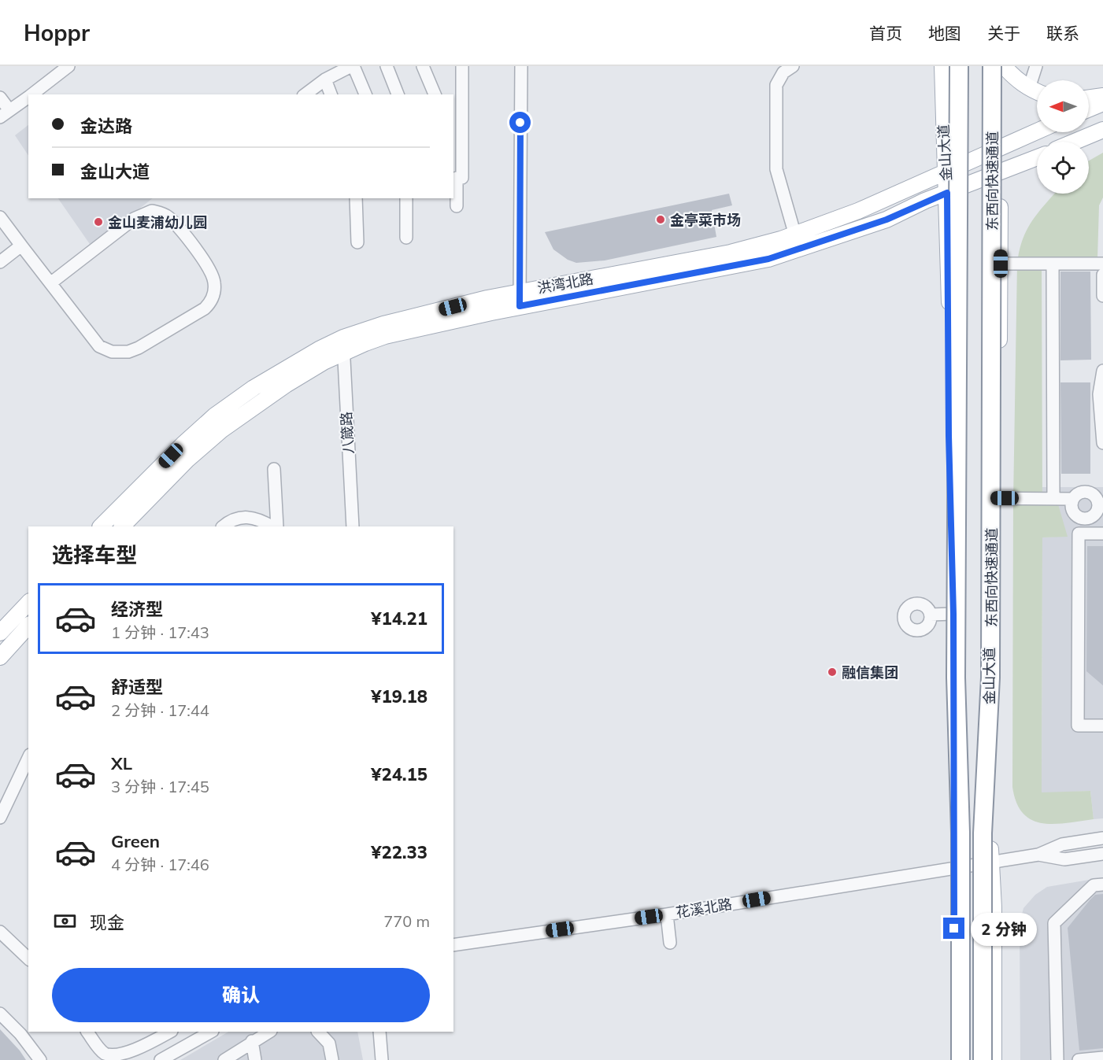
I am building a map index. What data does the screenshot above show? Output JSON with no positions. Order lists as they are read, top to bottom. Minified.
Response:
{"streets":{"highway":["东西向快速通道"],"main road":["金山大道","洪湾北路"],"street":["八箴路","花溪北路"]},"crossings":[["金山大道","东西向快速通道"],["金山大道","洪湾北路"],["金山大道","花溪北路"],["洪湾北路","八箴路"]],"places":["金亭菜市场","金山麦浦幼儿园","融信集团"],"north":"left","page":{"header":"Hoppr","nav":["首页","地图","关于","联系"],"banner":["金达路","金山大道"],"heading":"选择车型","list":[{"name":"经济型","note":"1 分钟 · 17:43","value":"¥14.21"},{"name":"舒适型","note":"2 分钟 · 17:44","value":"¥19.18"},{"name":"XL","note":"3 分钟 · 17:45","value":"¥24.15"},{"name":"Green","note":"4 分钟 · 17:46","value":"¥22.33"}],"pay":["现金","770 m"],"bubble":"2 分钟","buttons":"确认"}}
